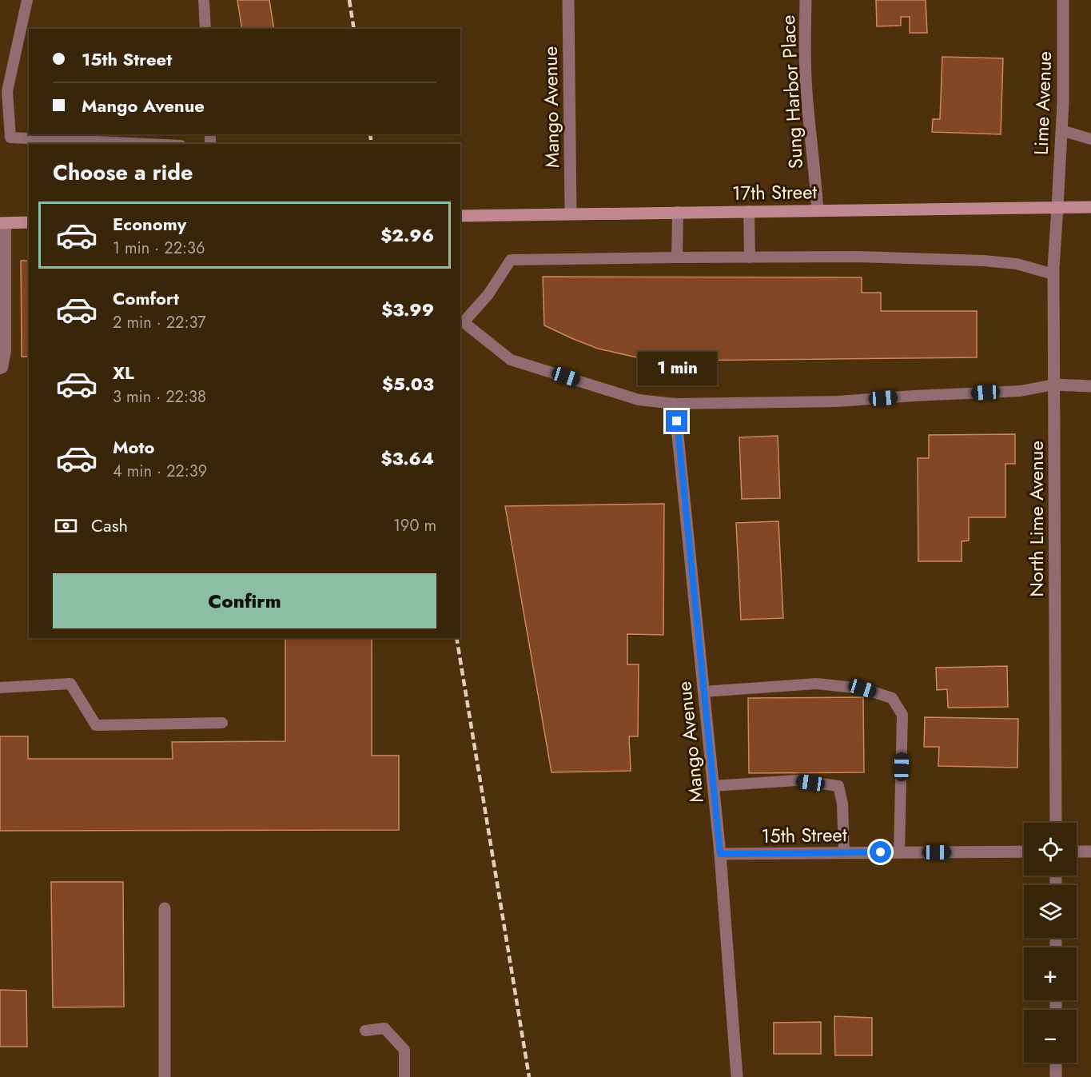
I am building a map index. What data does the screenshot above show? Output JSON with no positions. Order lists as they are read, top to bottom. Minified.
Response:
{"streets":{"main road":["17th Street"],"street":["Sung Harbor Place","Lime Avenue","Mango Avenue","North Lime Avenue","15th Street"]},"crossings":[["Sung Harbor Place","17th Street"],["Lime Avenue","17th Street"],["Lime Avenue","North Lime Avenue"],["Mango Avenue","17th Street"],["Mango Avenue","15th Street"],["17th Street","North Lime Avenue"]],"page":{"banner":["15th Street","Mango Avenue"],"heading":"Choose a ride","list":[{"name":"Economy","note":"1 min · 22:36","value":"$2.96"},{"name":"Comfort","note":"2 min · 22:37","value":"$3.99"},{"name":"XL","note":"3 min · 22:38","value":"$5.03"},{"name":"Moto","note":"4 min · 22:39","value":"$3.64"}],"bubble":"1 min","pay":["Cash","190 m"],"buttons":"Confirm","map_buttons":["+","−"]}}
